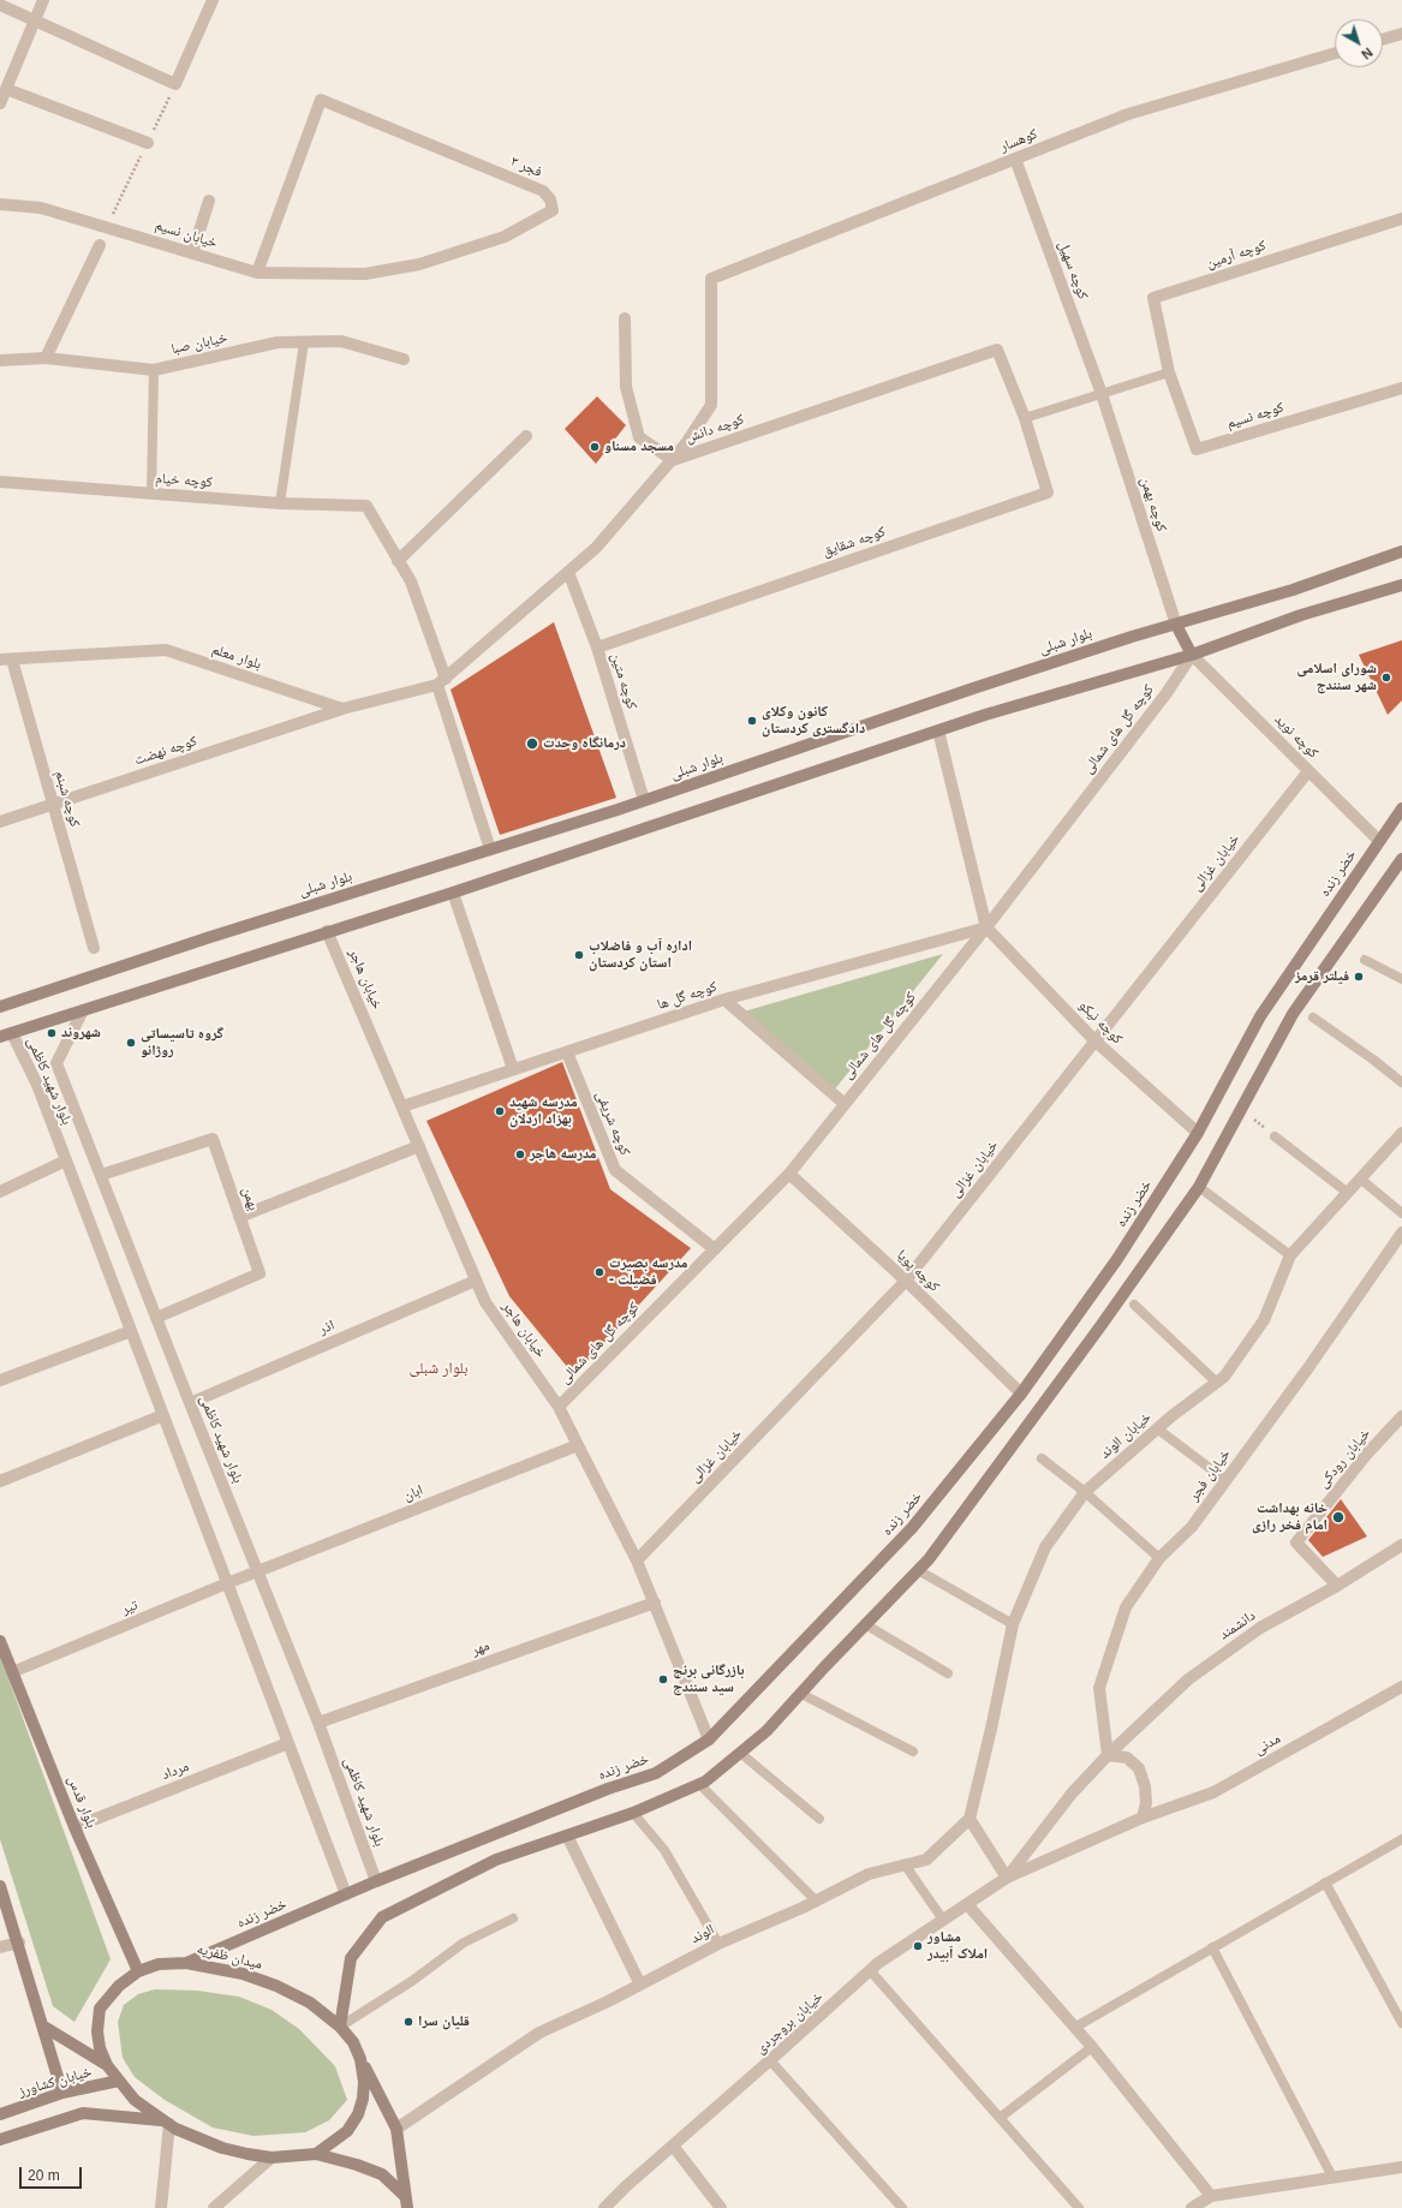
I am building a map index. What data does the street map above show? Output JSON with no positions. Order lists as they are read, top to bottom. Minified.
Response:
{"streets":{"street":["کوهسار","فجر ۳","خیابان نسیم","کوچه آرمین","کوچه سهیل","خیابان صبا","کوچه نسیم","کوچه دانش","کوچه خیام","کوچه بهمن","کوچه شقایق","بلوار شبلی","بلوار معلم","کوچه متین","کوچه گل های شمالی","کوچه نوید","کوچه نهضت","کوچه شبنم","خیابان غزالی","خضر زنده","خیابان هاجر","کوچه گل ها","کوچه نیکو","بلوار شهید کاظمی","کوچه شریفی","بهمن","کوچه پویا","اذر","خیابان الوند","خیابان رودکی","خیابان فجر","ابان","تیر","دانشمند","مهر","مدنی","مرداد","بلوار قدس","الوند","میدان ظفریه","خیابان بروجردی","خیابان کشاورز"]},"crossings":[["کوهسار","کوچه سهیل"],["کوهسار","کوچه دانش"],["فجر ۳","خیابان نسیم"],["کوچه آرمین","کوچه نسیم"],["کوچه سهیل","کوچه بهمن"],["کوچه دانش","کوچه شقایق"],["کوچه دانش","کوچه متین"],["کوچه بهمن","بلوار شبلی"],["کوچه شقایق","کوچه متین"],["بلوار شبلی","کوچه متین"],["بلوار معلم","کوچه نهضت"],["بلوار معلم","کوچه شبنم"],["کوچه گل های شمالی","کوچه نوید"],["کوچه گل های شمالی","خیابان هاجر"],["کوچه گل های شمالی","کوچه گل ها"],["کوچه گل های شمالی","کوچه نیکو"],["کوچه گل های شمالی","کوچه شریفی"],["کوچه گل های شمالی","کوچه پویا"],["کوچه نوید","خیابان غزالی"],["کوچه نوید","خضر زنده"],["کوچه نهضت","کوچه شبنم"],["خیابان غزالی","خیابان هاجر"],["خیابان غزالی","کوچه نیکو"],["خیابان غزالی","کوچه پویا"],["خضر زنده","خیابان هاجر"],["خضر زنده","کوچه نیکو"],["خضر زنده","بلوار شهید کاظمی"],["خضر زنده","کوچه پویا"],["خضر زنده","میدان ظفریه"],["خیابان هاجر","کوچه گل ها"],["خیابان هاجر","اذر"],["خیابان هاجر","ابان"],["خیابان هاجر","مهر"],["کوچه گل ها","کوچه نیکو"],["کوچه گل ها","کوچه شریفی"],["بلوار شهید کاظمی","بهمن"],["بلوار شهید کاظمی","اذر"],["بلوار شهید کاظمی","ابان"],["بلوار شهید کاظمی","تیر"],["بلوار شهید کاظمی","مهر"],["بلوار شهید کاظمی","مرداد"],["خیابان الوند","الوند"],["خیابان رودکی","دانشمند"],["خیابان فجر","دانشمند"],["خیابان فجر","خیابان بروجردی"],["ابان","تیر"],["تیر","بلوار قدس"],["دانشمند","خیابان بروجردی"],["مدنی","خیابان بروجردی"],["مرداد","بلوار قدس"],["بلوار قدس","میدان ظفریه"],["میدان ظفریه","خیابان کشاورز"]],"districts":["بلوار شبلی"],"places":["مسجد مسناو","شورای اسلامی شهر سنندج","کانون وکلای دادگستری کردستان","درمانگاه وحدت","اداره آب و فاضلاب استان کردستان","فیلتر قرمز","شهروند","گروه تاسیساتی روژانو","مدرسه شهید بهزاد اردلان","مدرسه هاجر","مدرسه بصیرت - فضیلت","خانه بهداشت امام فخر رازی","بازرگانی برنج سید سنندج","مشاور املاک آبیدر","قلیان سرا"],"scale_bar":"20 m","north":"bottom right"}
